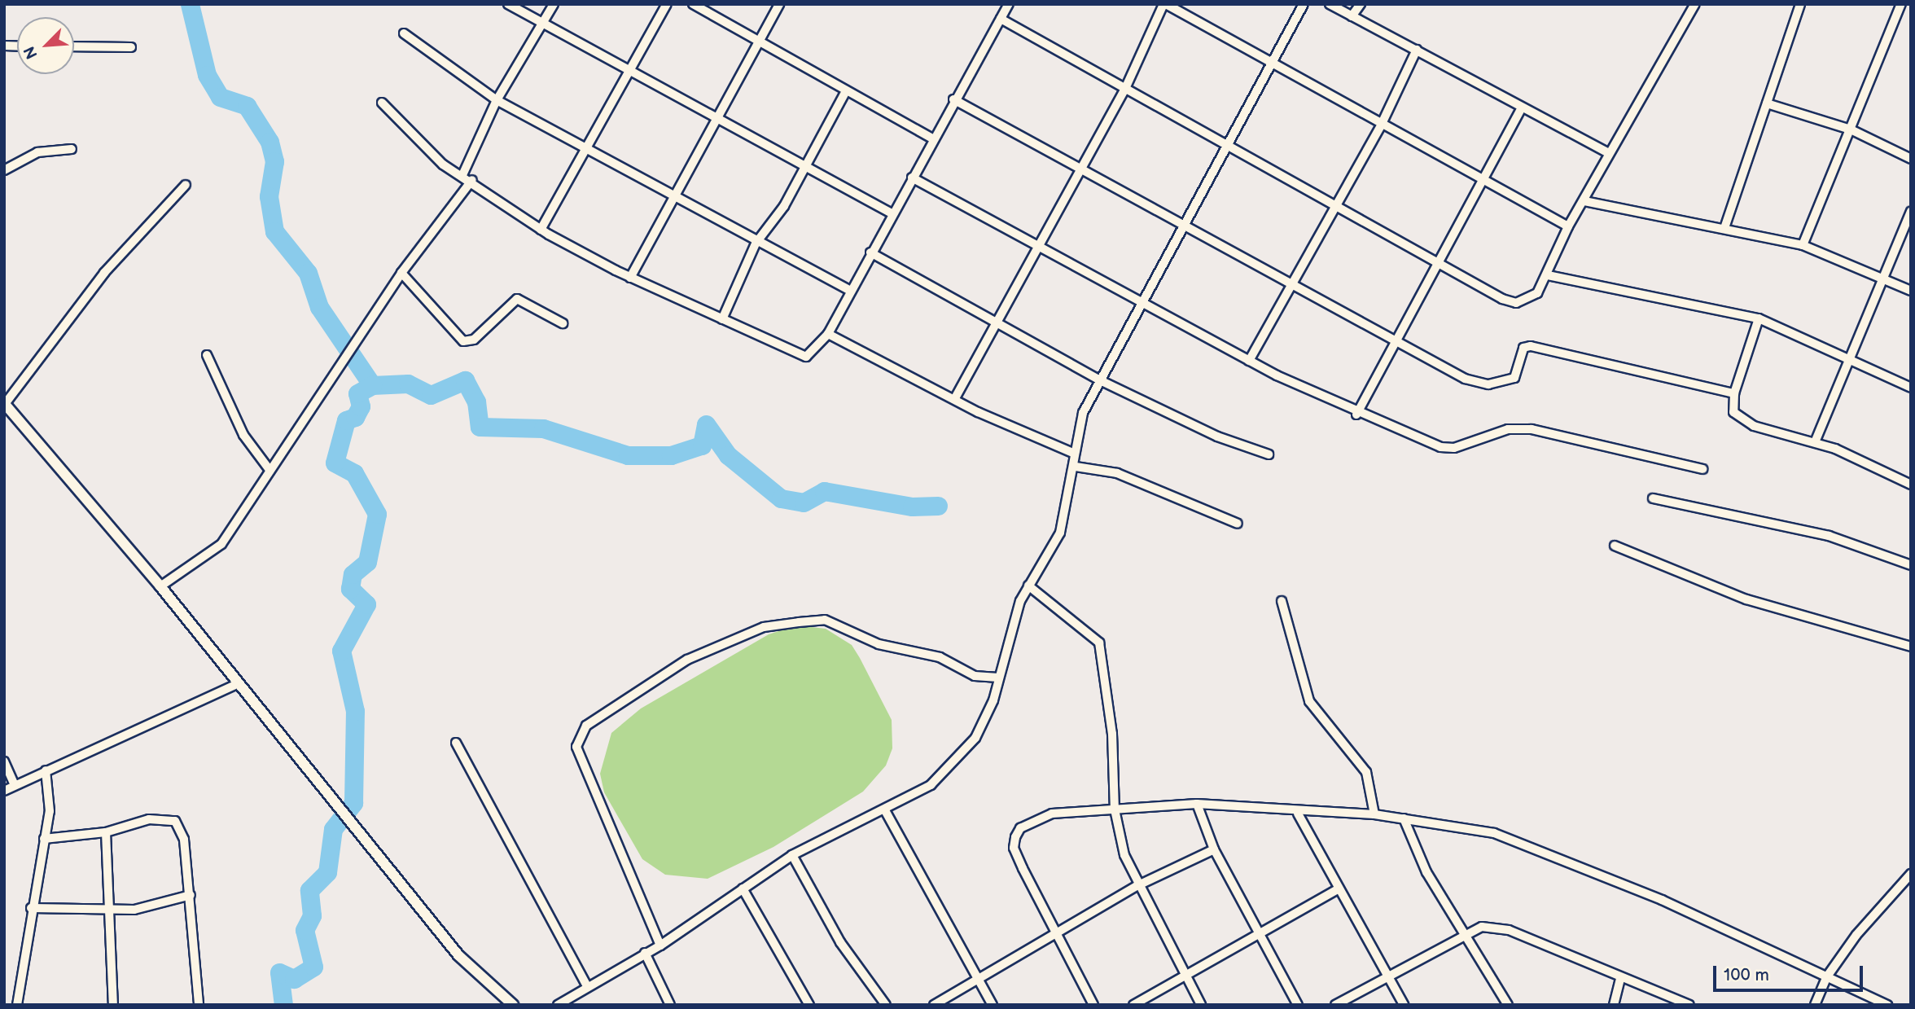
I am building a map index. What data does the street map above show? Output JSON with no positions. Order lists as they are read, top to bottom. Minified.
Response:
{"scale_bar":"100 m","north":"bottom left"}
